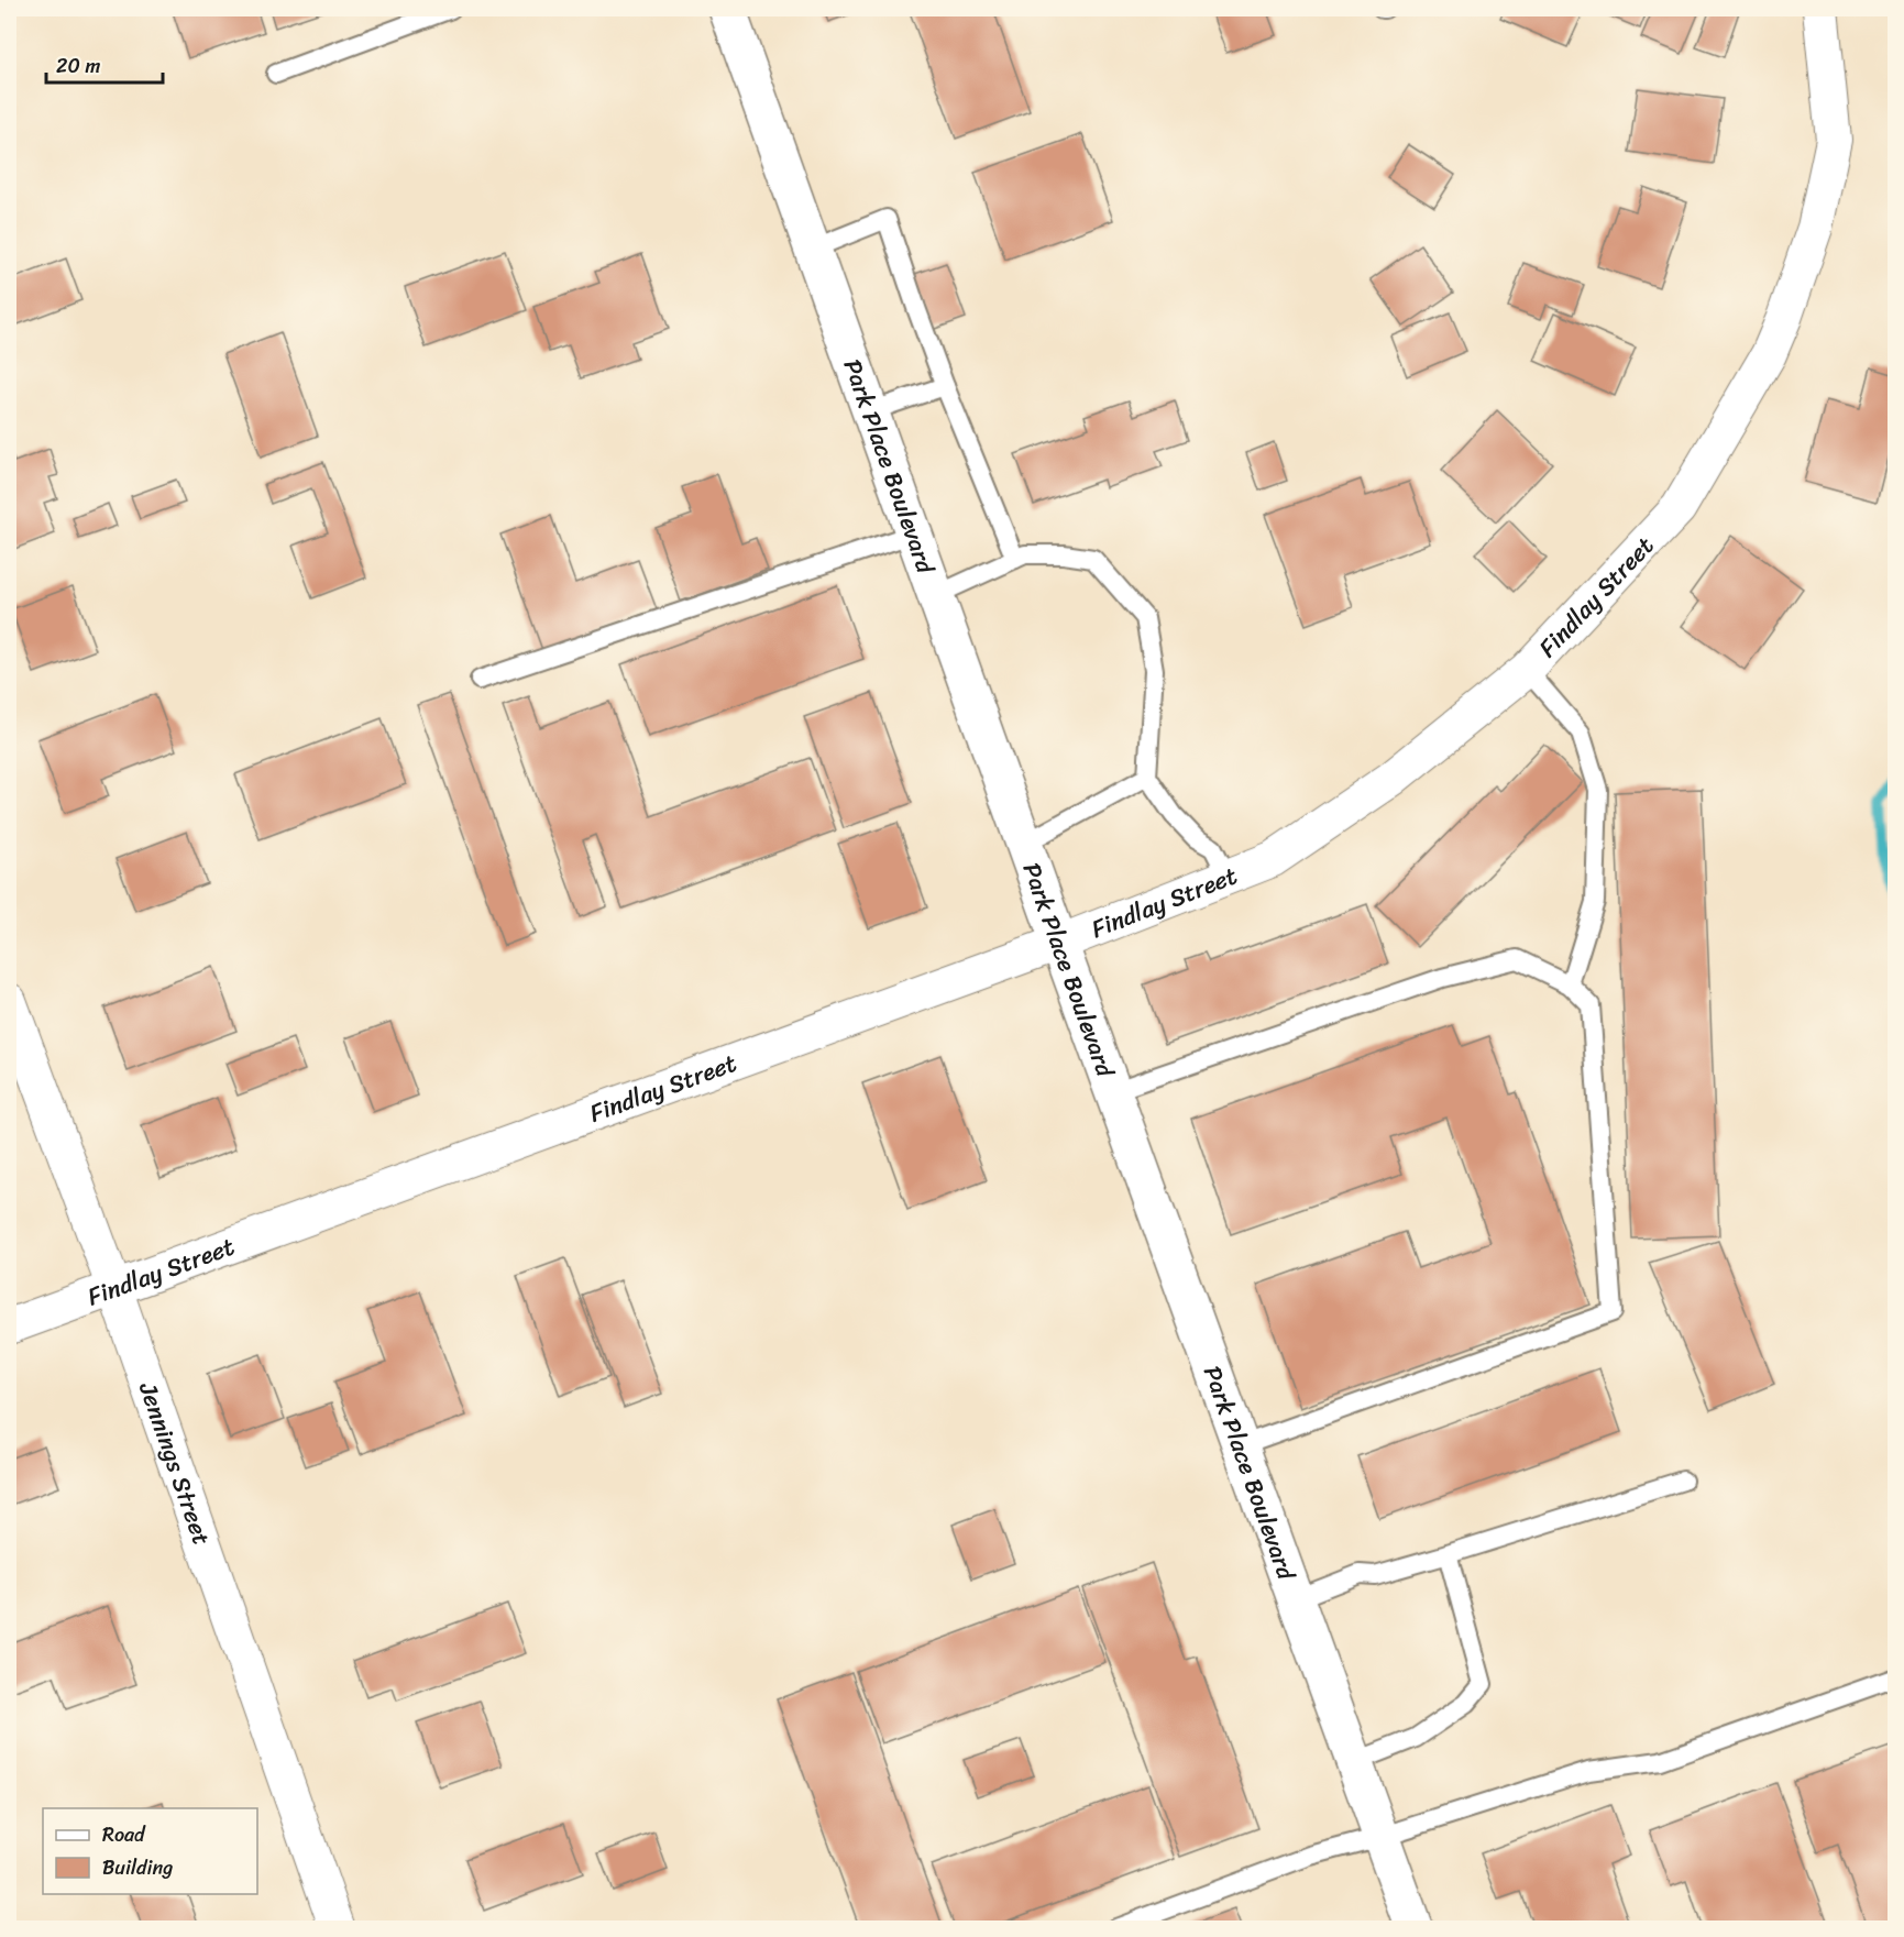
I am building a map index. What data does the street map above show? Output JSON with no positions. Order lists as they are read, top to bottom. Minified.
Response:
{"streets":{"street":["Park Place Boulevard","Findlay Street","Jennings Street"]},"crossings":[["Park Place Boulevard","Findlay Street"],["Findlay Street","Jennings Street"]],"legend":["Road","Building"],"scale_bar":"20 m"}
